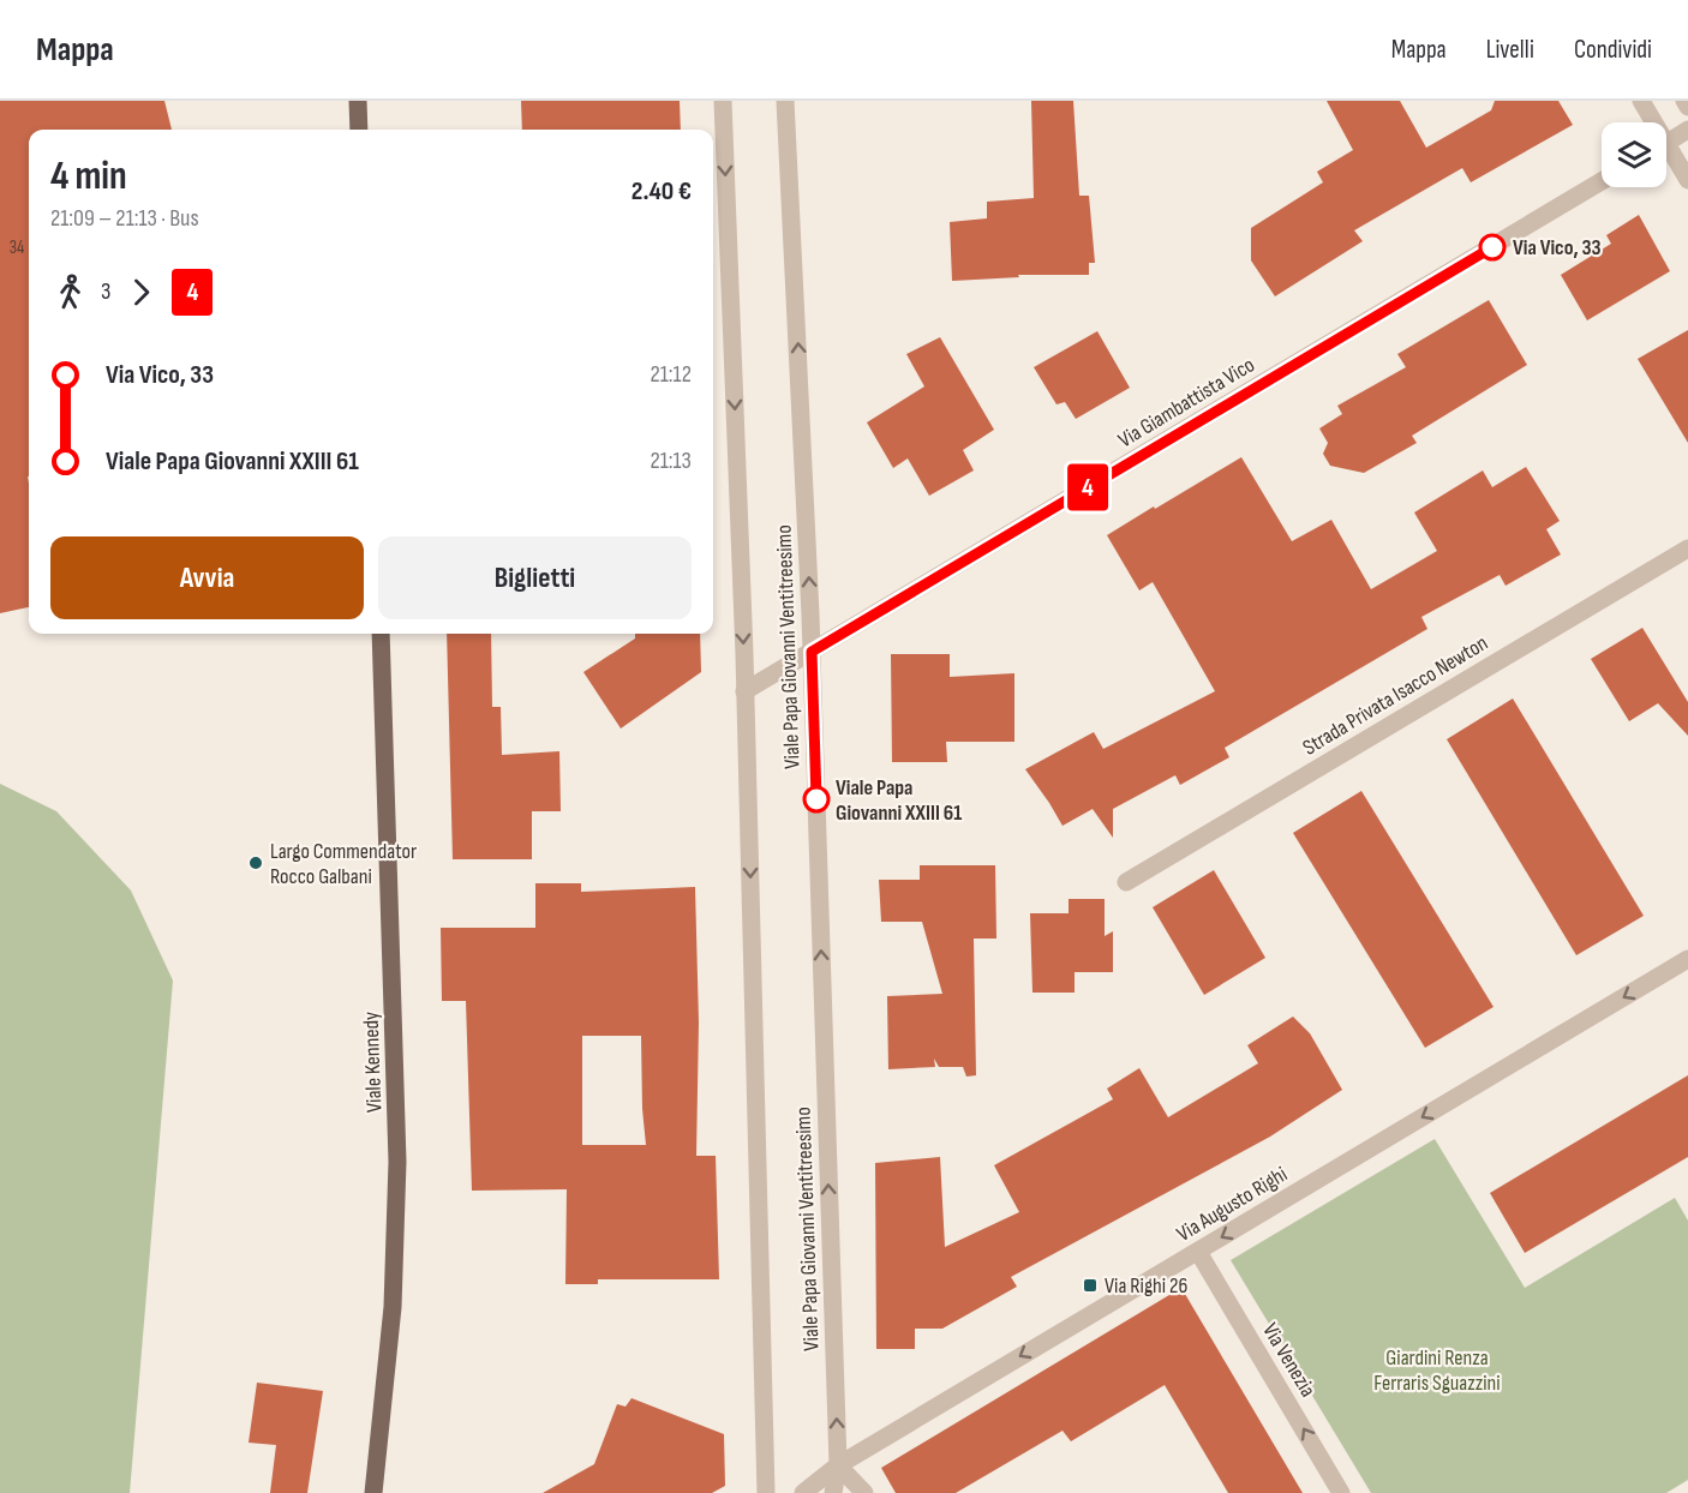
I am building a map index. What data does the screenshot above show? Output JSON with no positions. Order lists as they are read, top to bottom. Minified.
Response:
{"streets":{"main road":["Viale Kennedy"],"street":["Via Giambattista Vico","Viale Papa Giovanni Ventitreesimo","Strada Privata Isacco Newton","Via Augusto Righi","Via Venezia"]},"crossings":[["Via Giambattista Vico","Viale Papa Giovanni Ventitreesimo"],["Viale Papa Giovanni Ventitreesimo","Via Augusto Righi"],["Via Augusto Righi","Via Venezia"]],"one_way":["Via Augusto Righi","Via Venezia"],"parks":["Giardini Renza Ferraris Sguazzini"],"places":{"other":["Via Vico, 33","Viale Papa Giovanni XXIII 61","Largo Commendator Rocco Galbani"],"transit":["Via Righi 26"]},"lines":["bus line 4"],"house_numbers":["34"],"page":{"header":"Mappa","nav":["Mappa","Livelli","Condividi"],"on_map":"4","heading":["4 min","21:09 – 21:13 · Bus","2.40 €"],"legs":["3","4"],"list":[{"name":"Via Vico, 33","value":"21:12"},{"name":"Viale Papa Giovanni XXIII 61","value":"21:13"}],"buttons":["Avvia","Biglietti"]}}
